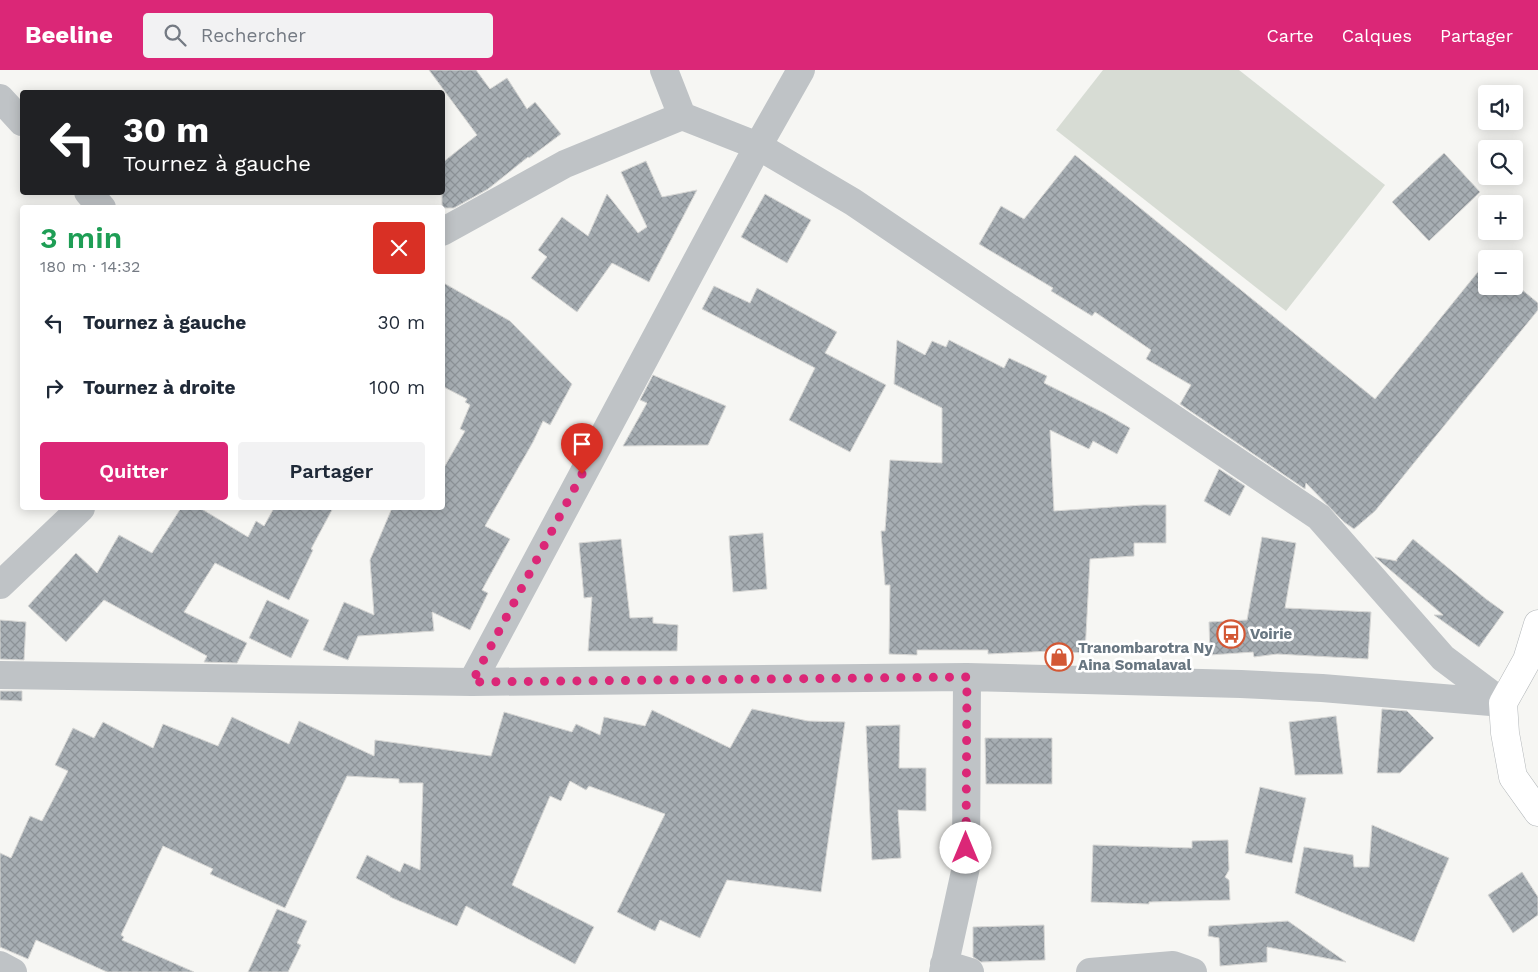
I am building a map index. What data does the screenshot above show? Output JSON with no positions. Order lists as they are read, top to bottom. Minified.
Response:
{"places":{"bus stop":["Voirie"],"shop":["Tranombarotra Ny Aina Somalaval"]},"page":{"header":"Beeline","search":"Rechercher","nav":["Carte","Calques","Partager"],"map_buttons":["+","−"],"turn":["30 m","Tournez à gauche"],"heading":["3 min","180 m · 14:32"],"list":[{"name":"Tournez à gauche","value":"30 m"},{"name":"Tournez à droite","value":"100 m"}],"buttons":["Quitter","Partager"]}}
